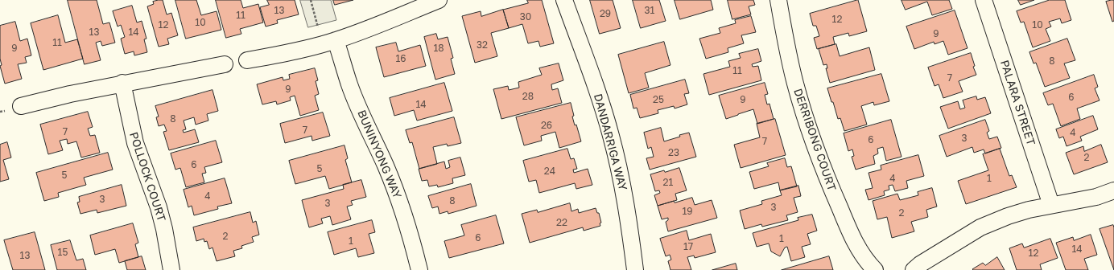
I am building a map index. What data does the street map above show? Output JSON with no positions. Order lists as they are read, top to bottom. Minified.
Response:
{"streets":{"street":["PALARA STREET","DERRIBONG COURT","DANDARRIGA WAY","BUNINYONG WAY","POLLOCK COURT"]},"house_numbers":["13","31","29","11","30","12","10","12","10","13","14","9","11","32","9","18","16","8","11","7","9","28","6","25","9","14","8","26","7","7","4","3","6","7","23","2","6","5","24","5","4","1","21","4","3","8","3","3","19","2","22","2","6","1","1","17","14","15","12","13"]}
